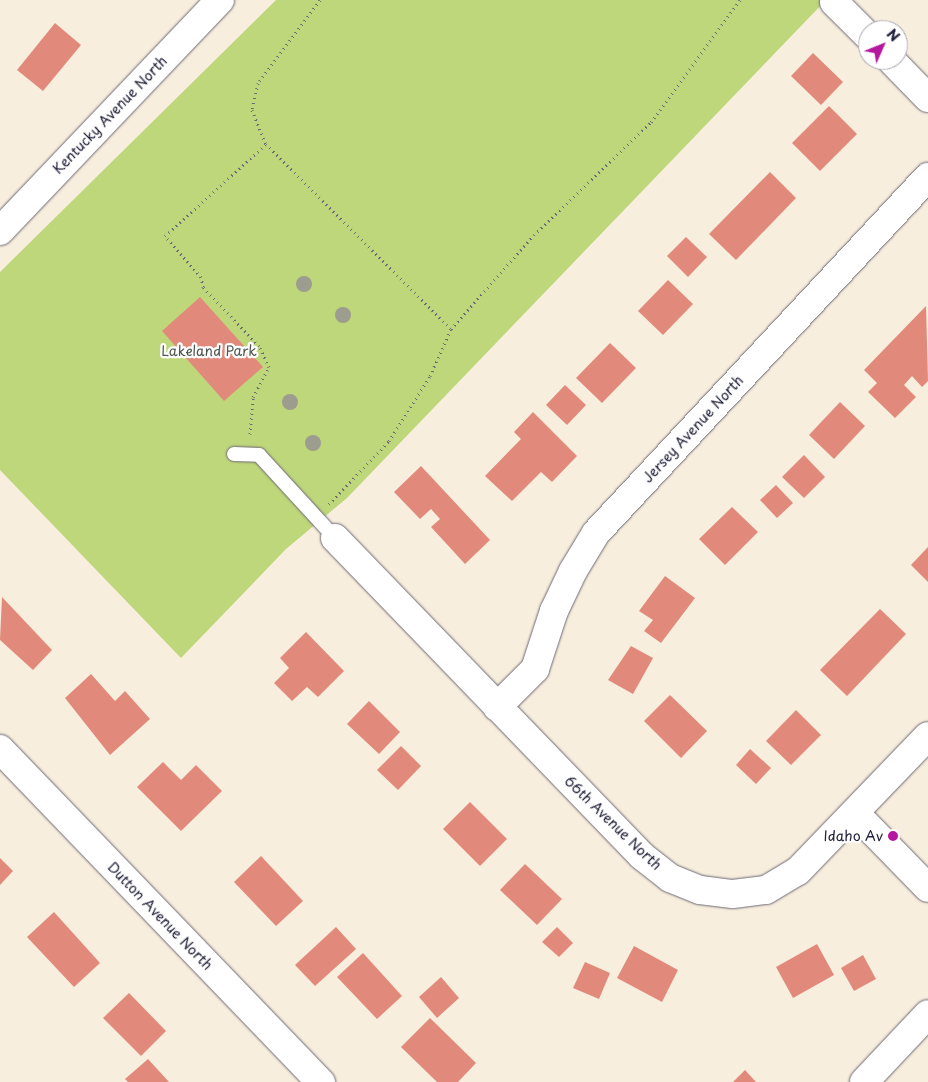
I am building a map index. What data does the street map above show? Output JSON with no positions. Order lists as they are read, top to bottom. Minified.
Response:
{"streets":{"street":["Kentucky Avenue North","Jersey Avenue North","66th Avenue North","Dutton Avenue North"]},"crossings":[["Jersey Avenue North","66th Avenue North"]],"parks":["Lakeland Park"],"places":["Idaho Av"],"north":"top right"}
